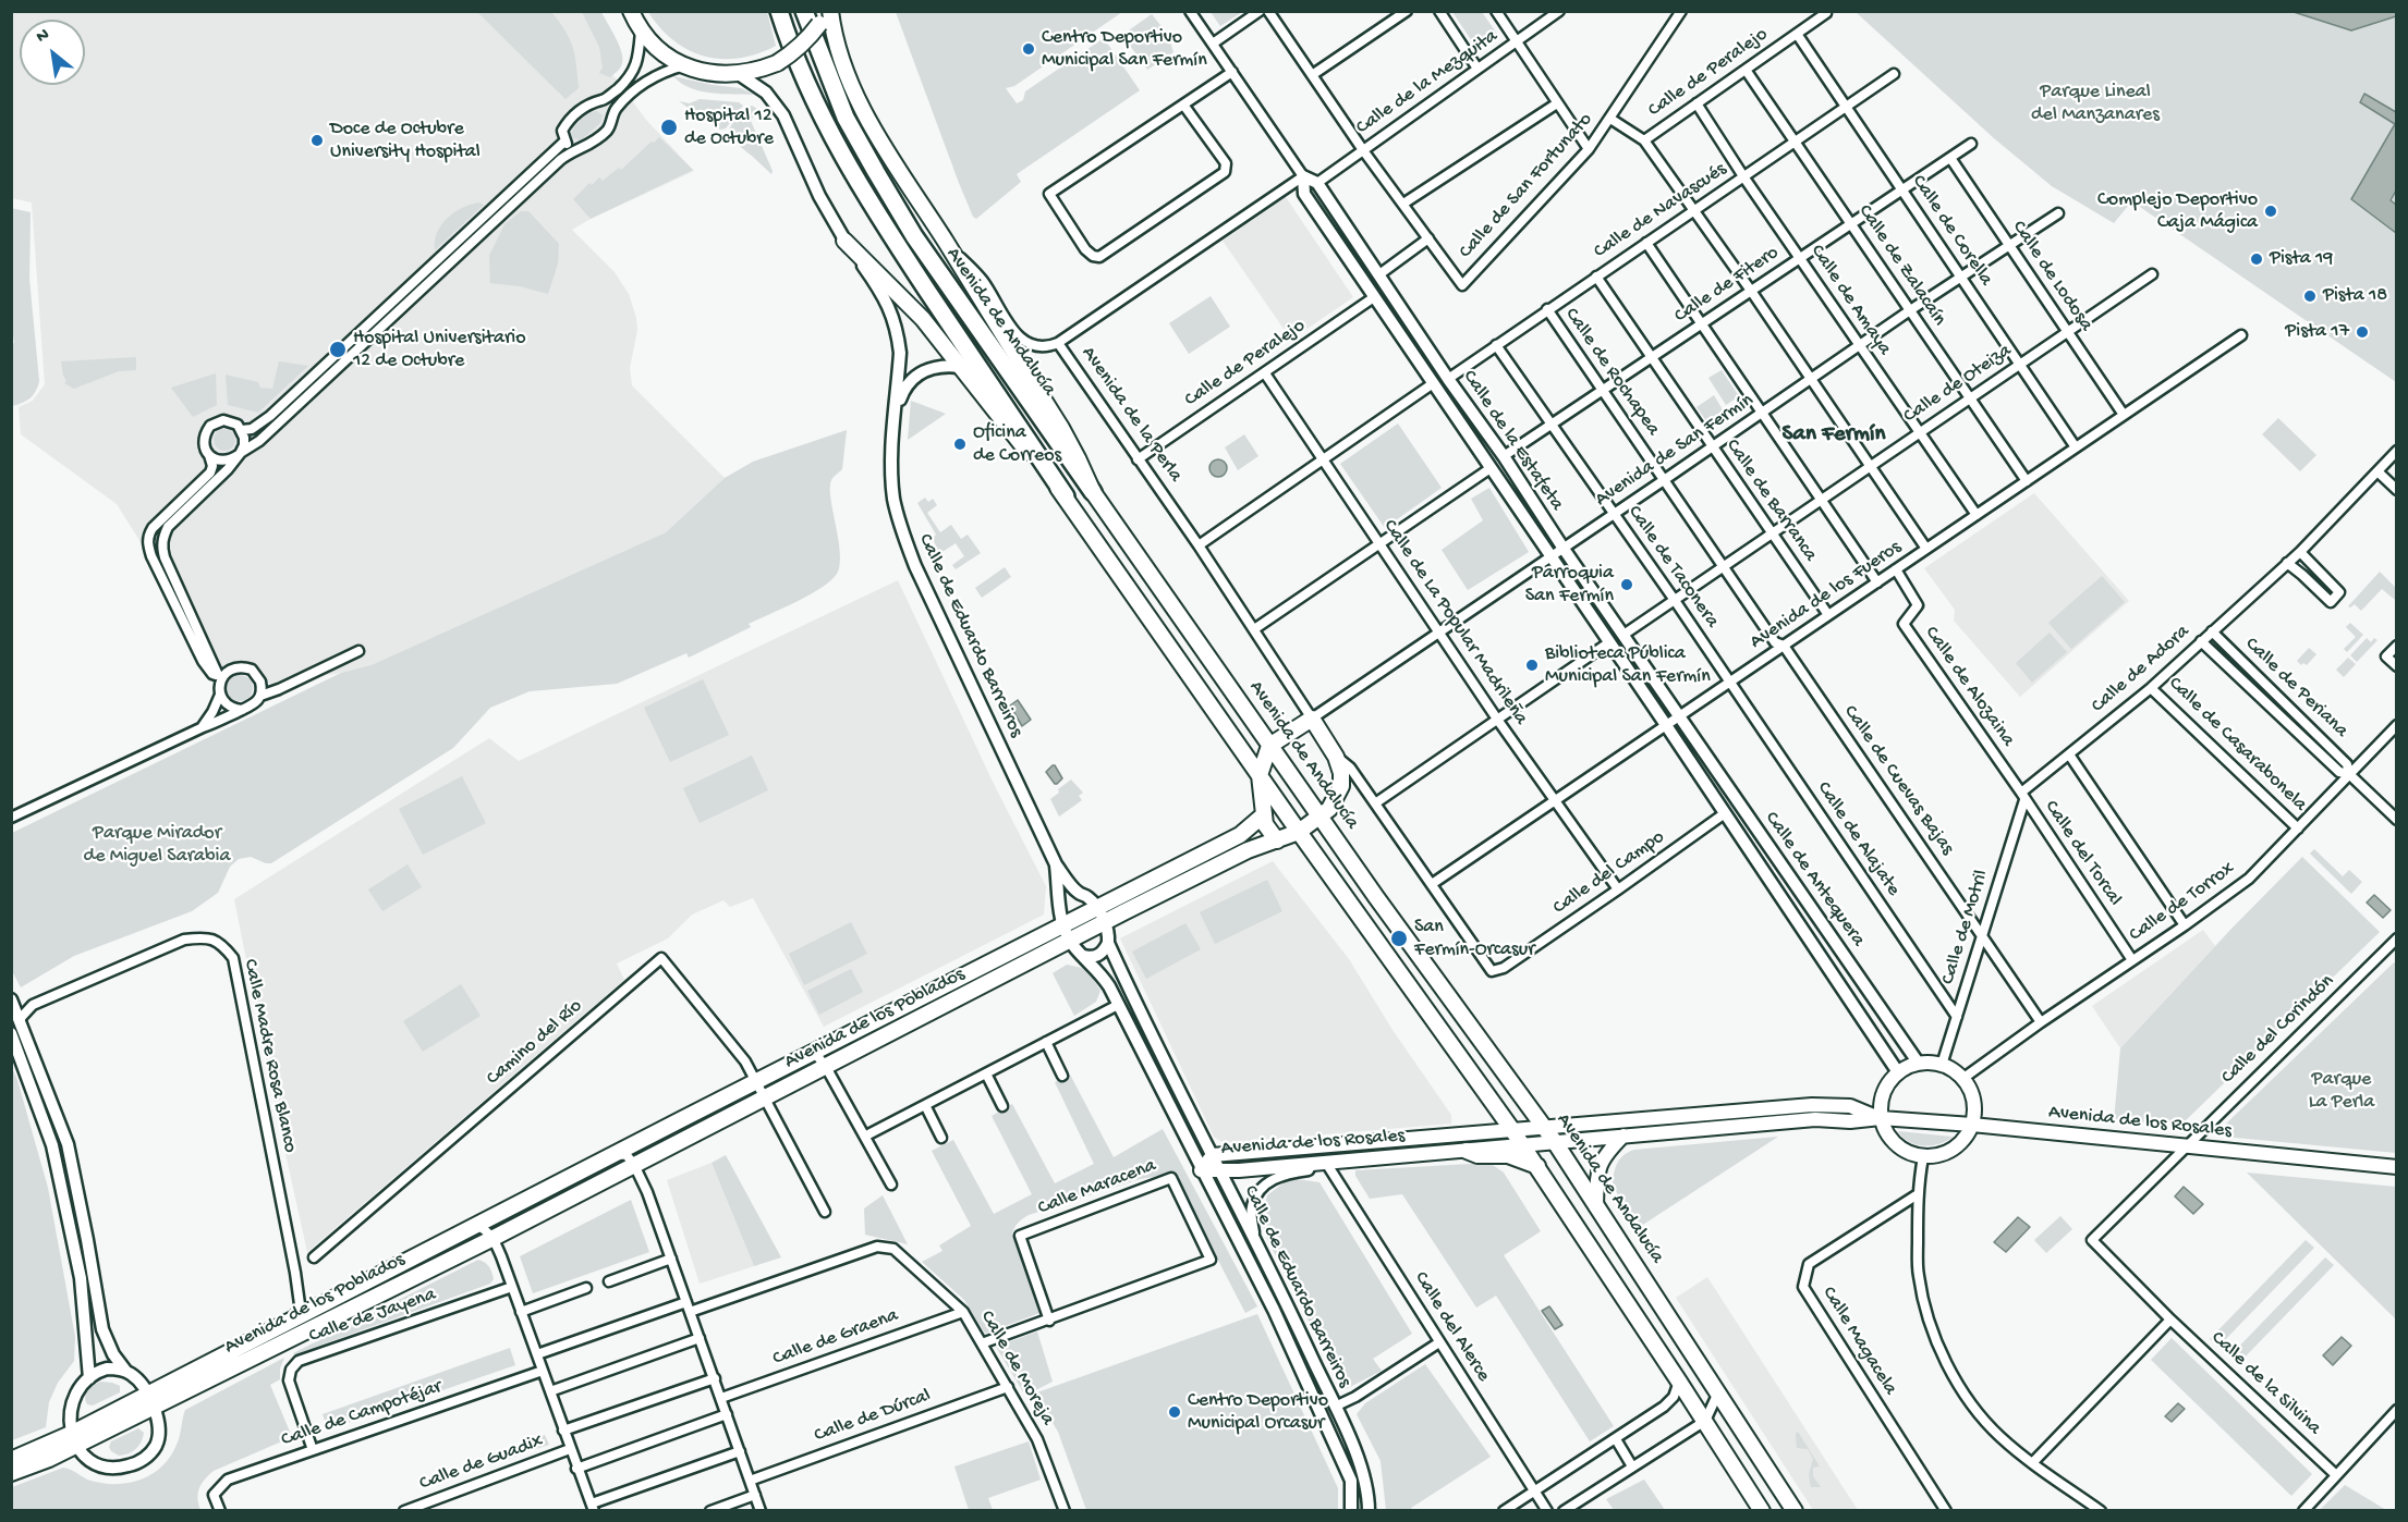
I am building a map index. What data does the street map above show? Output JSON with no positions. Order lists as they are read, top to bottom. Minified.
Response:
{"streets":{"highway":["Avenida de Andalucía"],"main road":["Avenida de la Perla","Avenida de los Poblados","Avenida de los Rosales"],"street":["Calle de Peralejo","Calle de la Mezquita","Calle de San Fortunato","Calle de Navascués","Calle de Corella","Calle de Zalacaín","Calle de Lodosa","Calle de Fitero","Calle de Amaya","Calle de Rochapea","Calle de Oteiza","Calle de la Estafeta","Avenida de San Fermín","Calle de Barranca","Calle de Taconera","Avenida de los Fueros","Calle de La Popular Madrileña","Calle de Eduardo Barreiros","Calle de Adora","Calle de Alozaina","Calle de Periana","Calle de Casarabonela","Calle de Cuevas Bajas","Calle de Alajate","Calle del Torcal","Calle del Campo","Calle de Antequera","Calle de Torrox","Calle de Motril","Calle del Corindón","Camino del Río","Calle Madre Rosa Blanco","Calle Maracena","Calle de Jayena","Calle del Alerce","Calle de Graena","Calle Magacela","Calle de Moreja","Calle de la Silvina","Calle de Campotéjar","Calle de Dúrcal","Calle de Guadix"]},"crossings":[["Calle de Peralejo","Calle de Corella"],["Calle de Peralejo","Calle de Zalacaín"],["Calle de Peralejo","Calle de Amaya"],["Calle de Peralejo","Avenida de la Perla"],["Calle de Peralejo","Calle de la Estafeta"],["Calle de Peralejo","Calle de La Popular Madrileña"],["Calle de la Mezquita","Calle de la Estafeta"],["Calle de Navascués","Calle de Corella"],["Calle de Navascués","Calle de Zalacaín"],["Calle de Navascués","Calle de Amaya"],["Calle de Navascués","Calle de Rochapea"],["Calle de Navascués","Calle de la Estafeta"],["Calle de Navascués","Calle de Barranca"],["Calle de Navascués","Calle de Taconera"],["Calle de Corella","Calle de Fitero"],["Calle de Corella","Calle de Oteiza"],["Calle de Corella","Avenida de San Fermín"],["Calle de Corella","Avenida de los Fueros"],["Calle de Zalacaín","Calle de Fitero"],["Calle de Zalacaín","Calle de Oteiza"],["Calle de Zalacaín","Avenida de San Fermín"],["Calle de Zalacaín","Avenida de los Fueros"],["Calle de Lodosa","Calle de Fitero"],["Calle de Lodosa","Calle de Oteiza"],["Calle de Lodosa","Avenida de San Fermín"],["Calle de Lodosa","Avenida de los Fueros"],["Calle de Fitero","Calle de Amaya"],["Calle de Fitero","Calle de Rochapea"],["Calle de Fitero","Calle de la Estafeta"],["Calle de Fitero","Calle de Barranca"],["Calle de Fitero","Calle de Taconera"],["Calle de Amaya","Calle de Oteiza"],["Calle de Amaya","Avenida de San Fermín"],["Calle de Amaya","Avenida de los Fueros"],["Avenida de Andalucía","Avenida de la Perla"],["Avenida de Andalucía","Avenida de los Poblados"],["Avenida de Andalucía","Avenida de los Rosales"],["Calle de Rochapea","Calle de Oteiza"],["Calle de Rochapea","Avenida de San Fermín"],["Calle de Rochapea","Avenida de los Fueros"],["Calle de Rochapea","Calle de Cuevas Bajas"],["Calle de Oteiza","Calle de la Estafeta"],["Calle de Oteiza","Calle de Barranca"],["Calle de Oteiza","Calle de Taconera"],["Avenida de la Perla","Calle de la Estafeta"],["Avenida de la Perla","Avenida de San Fermín"],["Avenida de la Perla","Avenida de los Fueros"],["Avenida de la Perla","Calle del Campo"],["Avenida de la Perla","Avenida de los Poblados"],["Calle de la Estafeta","Avenida de San Fermín"],["Calle de la Estafeta","Avenida de los Fueros"],["Calle de la Estafeta","Calle de Antequera"],["Avenida de San Fermín","Calle de Barranca"],["Avenida de San Fermín","Calle de Taconera"],["Avenida de San Fermín","Calle de La Popular Madrileña"],["Calle de Barranca","Avenida de los Fueros"],["Calle de Taconera","Avenida de los Fueros"],["Calle de Taconera","Calle de Alajate"],["Avenida de los Fueros","Calle de La Popular Madrileña"],["Avenida de los Fueros","Calle de Alozaina"],["Avenida de los Fueros","Calle de Cuevas Bajas"],["Avenida de los Fueros","Calle de Alajate"],["Avenida de los Fueros","Calle de Antequera"],["Calle de La Popular Madrileña","Calle del Campo"],["Calle de Eduardo Barreiros","Avenida de los Poblados"],["Calle de Eduardo Barreiros","Avenida de los Rosales"],["Calle de Adora","Calle de Alozaina"],["Calle de Adora","Calle de Periana"],["Calle de Adora","Calle de Casarabonela"],["Calle de Adora","Calle del Torcal"],["Calle de Adora","Calle de Motril"],["Calle de Alozaina","Calle del Torcal"],["Calle de Alozaina","Calle de Motril"],["Calle de Periana","Calle de Torrox"],["Calle de Casarabonela","Calle de Torrox"],["Calle de Cuevas Bajas","Calle de Torrox"],["Calle de Cuevas Bajas","Calle de Motril"],["Calle de Alajate","Calle de Motril"],["Calle del Torcal","Calle de Torrox"],["Calle del Torcal","Calle de Motril"],["Calle del Campo","Calle de Antequera"],["Avenida de los Poblados","Camino del Río"],["Avenida de los Poblados","Calle Madre Rosa Blanco"],["Calle del Corindón","Avenida de los Rosales"],["Calle del Corindón","Calle de la Silvina"],["Avenida de los Rosales","Calle del Alerce"],["Avenida de los Rosales","Calle de la Silvina"],["Calle Maracena","Calle de Moreja"],["Calle de Jayena","Calle de Campotéjar"],["Calle de Graena","Calle de Moreja"],["Calle de Moreja","Calle de Dúrcal"]],"districts":["San Fermín"],"parks":["Parque Lineal del Manzanares","Parque Mirador de Miguel Sarabia","Parque La Perla"],"places":["Centro Deportivo Municipal San Fermín","Hospital 12 de Octubre","Doce de Octubre University Hospital","Complejo Deportivo Caja Mágica","Pista 19","Pista 18","Pista 17","Hospital Universitario 12 de Octubre","Oficina de Correos","Parroquia San Fermín","Biblioteca Pública Municipal San Fermín","San Fermín-Orcasur","Centro Deportivo Municipal Orcasur"],"north":"top left"}
